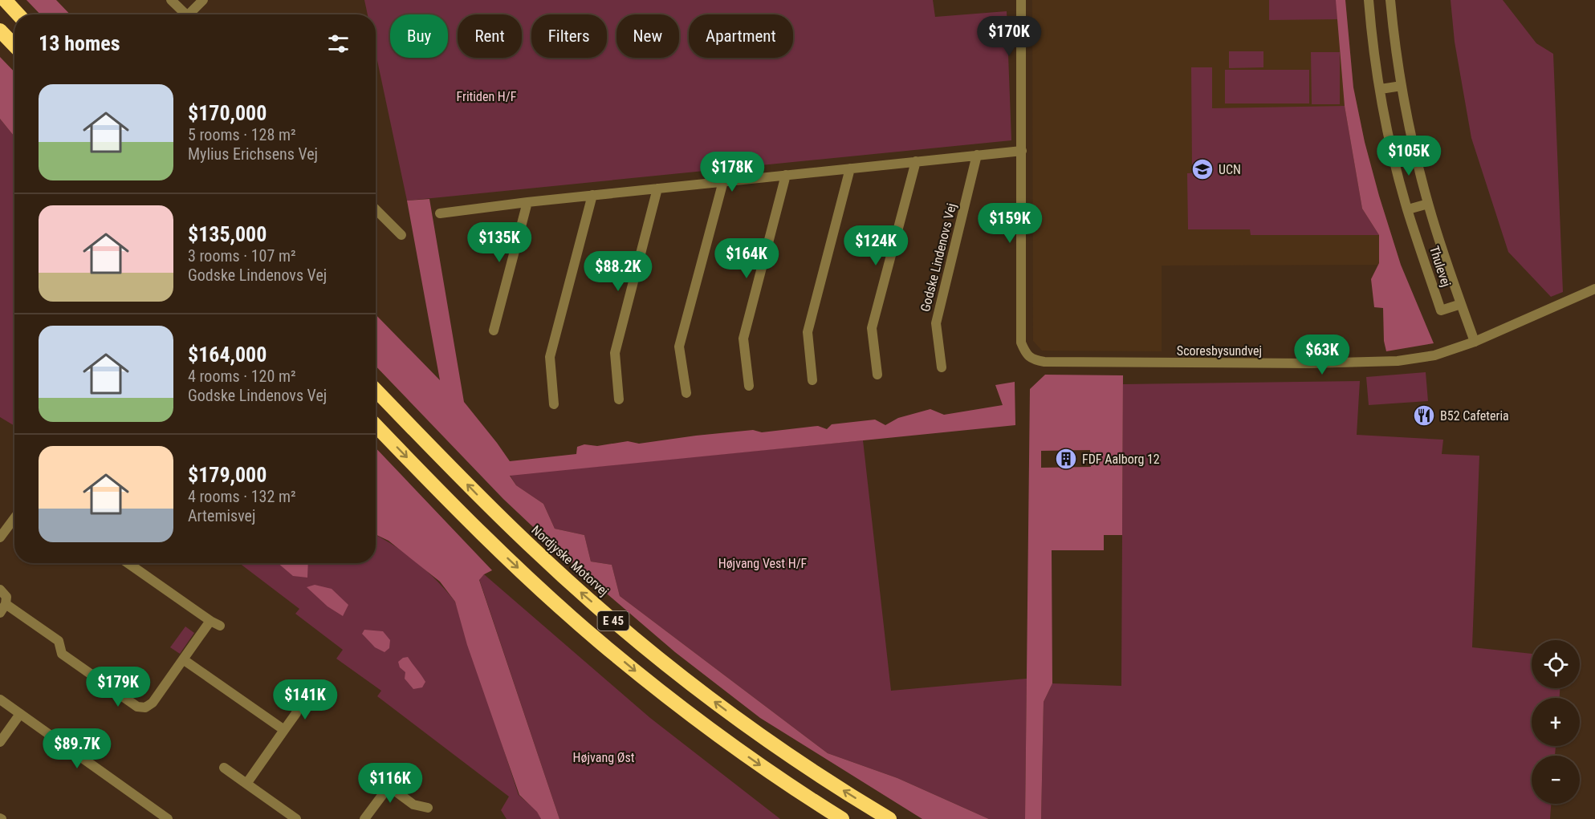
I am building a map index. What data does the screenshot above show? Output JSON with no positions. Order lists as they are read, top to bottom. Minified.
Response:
{"streets":{"highway":["Nordjyske Motorvej","E 45"],"street":["Godske Lindenovs Vej","Thulevej","Scoresbysundvej"]},"crossings":[["Thulevej","Scoresbysundvej"]],"parks":["Fritiden H/F","Højvang Vest H/F","Højvang Øst"],"places":{"school or university":["UCN"],"restaurant":["B52 Cafeteria"],"building":["FDF Aalborg 12"]},"page":{"chip":["Buy","Rent","Filters","New","Apartment"],"heading":"13 homes","price":["$170K","$105K","$178K","$159K","$135K","$124K","$164K","$88.2K","$63K","$179K","$141K","$89.7K","$116K"],"list":[{"name":"$170,000","note":"5 rooms · 128 m² · Mylius Erichsens Vej"},{"name":"$135,000","note":"3 rooms · 107 m² · Godske Lindenovs Vej"},{"name":"$164,000","note":"4 rooms · 120 m² · Godske Lindenovs Vej"},{"name":"$179,000","note":"4 rooms · 132 m² · Artemisvej"}],"map_buttons":["+","−"]}}
